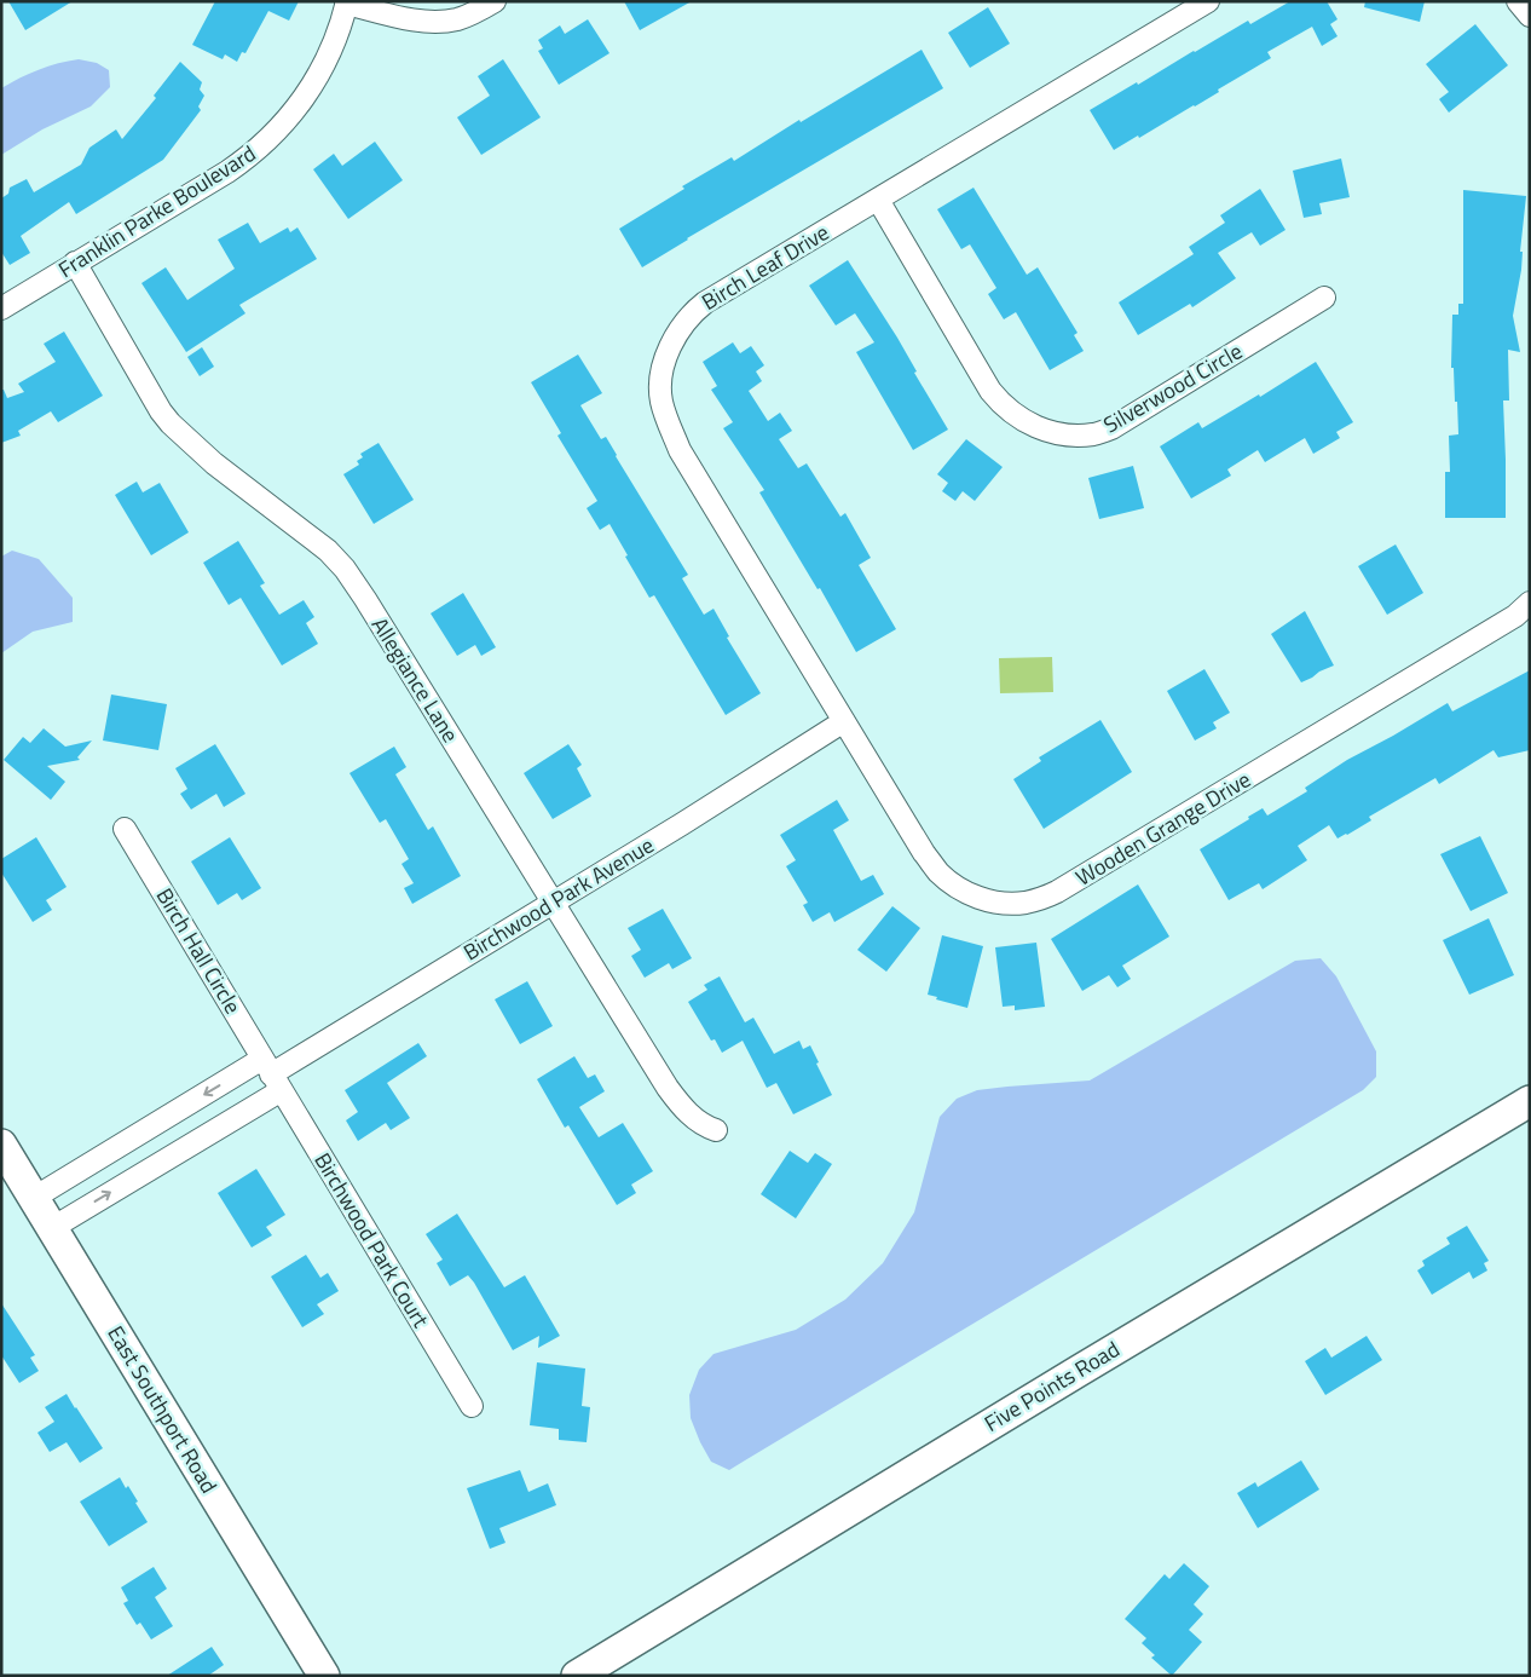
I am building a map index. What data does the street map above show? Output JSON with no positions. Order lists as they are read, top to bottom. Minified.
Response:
{"streets":{"street":["Franklin Parke Boulevard","Birch Leaf Drive","Silverwood Circle","Allegiance Lane","Wooden Grange Drive","Birchwood Park Avenue","Birch Hall Circle","Birchwood Park Court","Five Points Road","East Southport Road"]},"crossings":[["Franklin Parke Boulevard","Allegiance Lane"],["Birch Leaf Drive","Silverwood Circle"],["Birch Leaf Drive","Wooden Grange Drive"],["Birch Leaf Drive","Birchwood Park Avenue"],["Allegiance Lane","Birchwood Park Avenue"],["Wooden Grange Drive","Birchwood Park Avenue"],["Birchwood Park Avenue","Birch Hall Circle"],["Birchwood Park Avenue","Birchwood Park Court"],["Birchwood Park Avenue","East Southport Road"],["Birch Hall Circle","Birchwood Park Court"]]}
